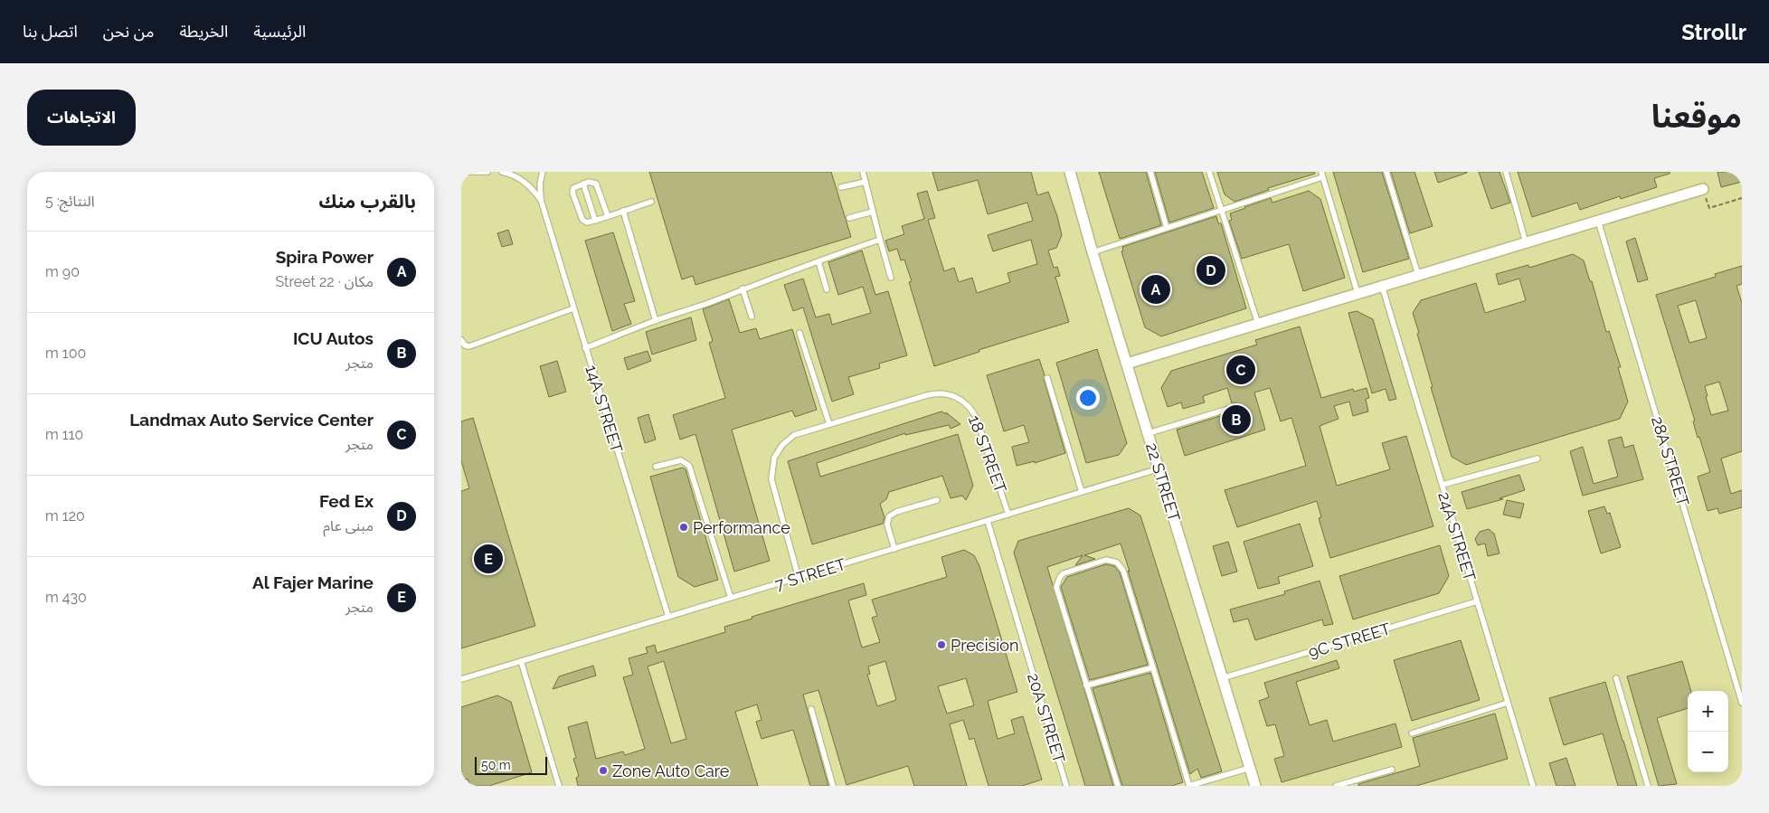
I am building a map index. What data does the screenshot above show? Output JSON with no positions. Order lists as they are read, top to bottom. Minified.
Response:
{"streets":{"street":["22 STREET"],"lane":["14A STREET","18 STREET","28A STREET","24A STREET","7 STREET","9C STREET","20A STREET"]},"crossings":[["14A STREET","7 STREET"],["18 STREET","7 STREET"],["22 STREET","7 STREET"],["22 STREET","9C STREET"],["24A STREET","9C STREET"],["7 STREET","20A STREET"]],"places":["Performance","Precision","Zone Auto Care"],"scale_bar":"50 m","page":{"header":"Strollr","nav":["الرئيسية","الخريطة","من نحن","اتصل بنا"],"title":"موقعنا","buttons":"الاتجاهات","heading":["بالقرب منك","النتائج: 5"],"list":[{"mark":"A","name":"Spira Power","note":"مكان · 22 Street","value":"90 m"},{"mark":"B","name":"ICU Autos","note":"متجر","value":"100 m"},{"mark":"C","name":"Landmax Auto Service Center","note":"متجر","value":"110 m"},{"mark":"D","name":"Fed Ex","note":"مبنى عام","value":"120 m"},{"mark":"E","name":"Al Fajer Marine","note":"متجر","value":"430 m"}],"pins":["D","A","C","B","E"],"map_buttons":["+","−"],"scale":"50 m"}}
